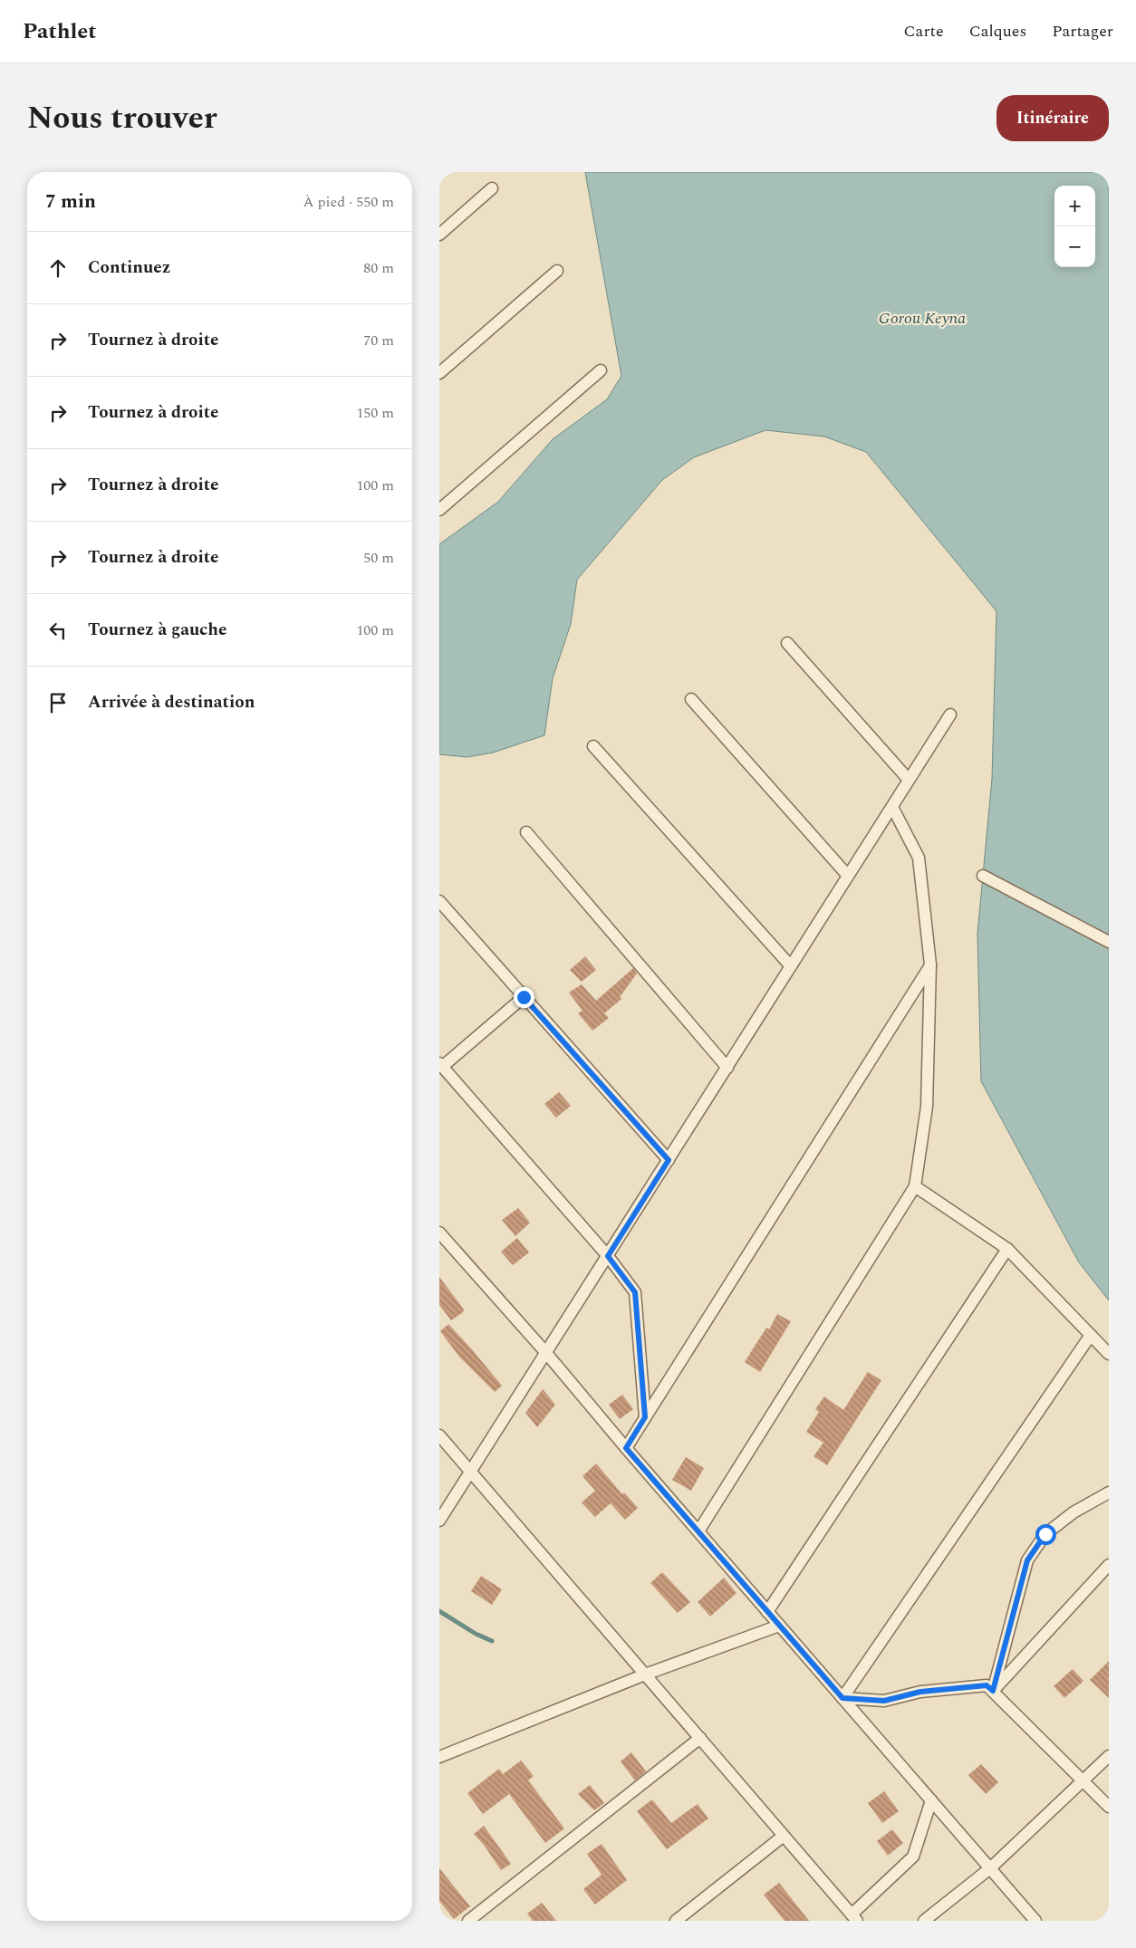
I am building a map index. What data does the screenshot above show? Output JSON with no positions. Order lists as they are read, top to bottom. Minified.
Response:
{"water":["Gorou Keyna"],"page":{"header":"Pathlet","nav":["Carte","Calques","Partager"],"title":"Nous trouver","buttons":"Itinéraire","heading":["7 min","À pied · 550 m"],"map_buttons":["+","−"],"list":[["Continuez","80 m"],["Tournez à droite","70 m"],["Tournez à droite","150 m"],["Tournez à droite","100 m"],["Tournez à droite","50 m"],["Tournez à gauche","100 m"],"Arrivée à destination"]}}
